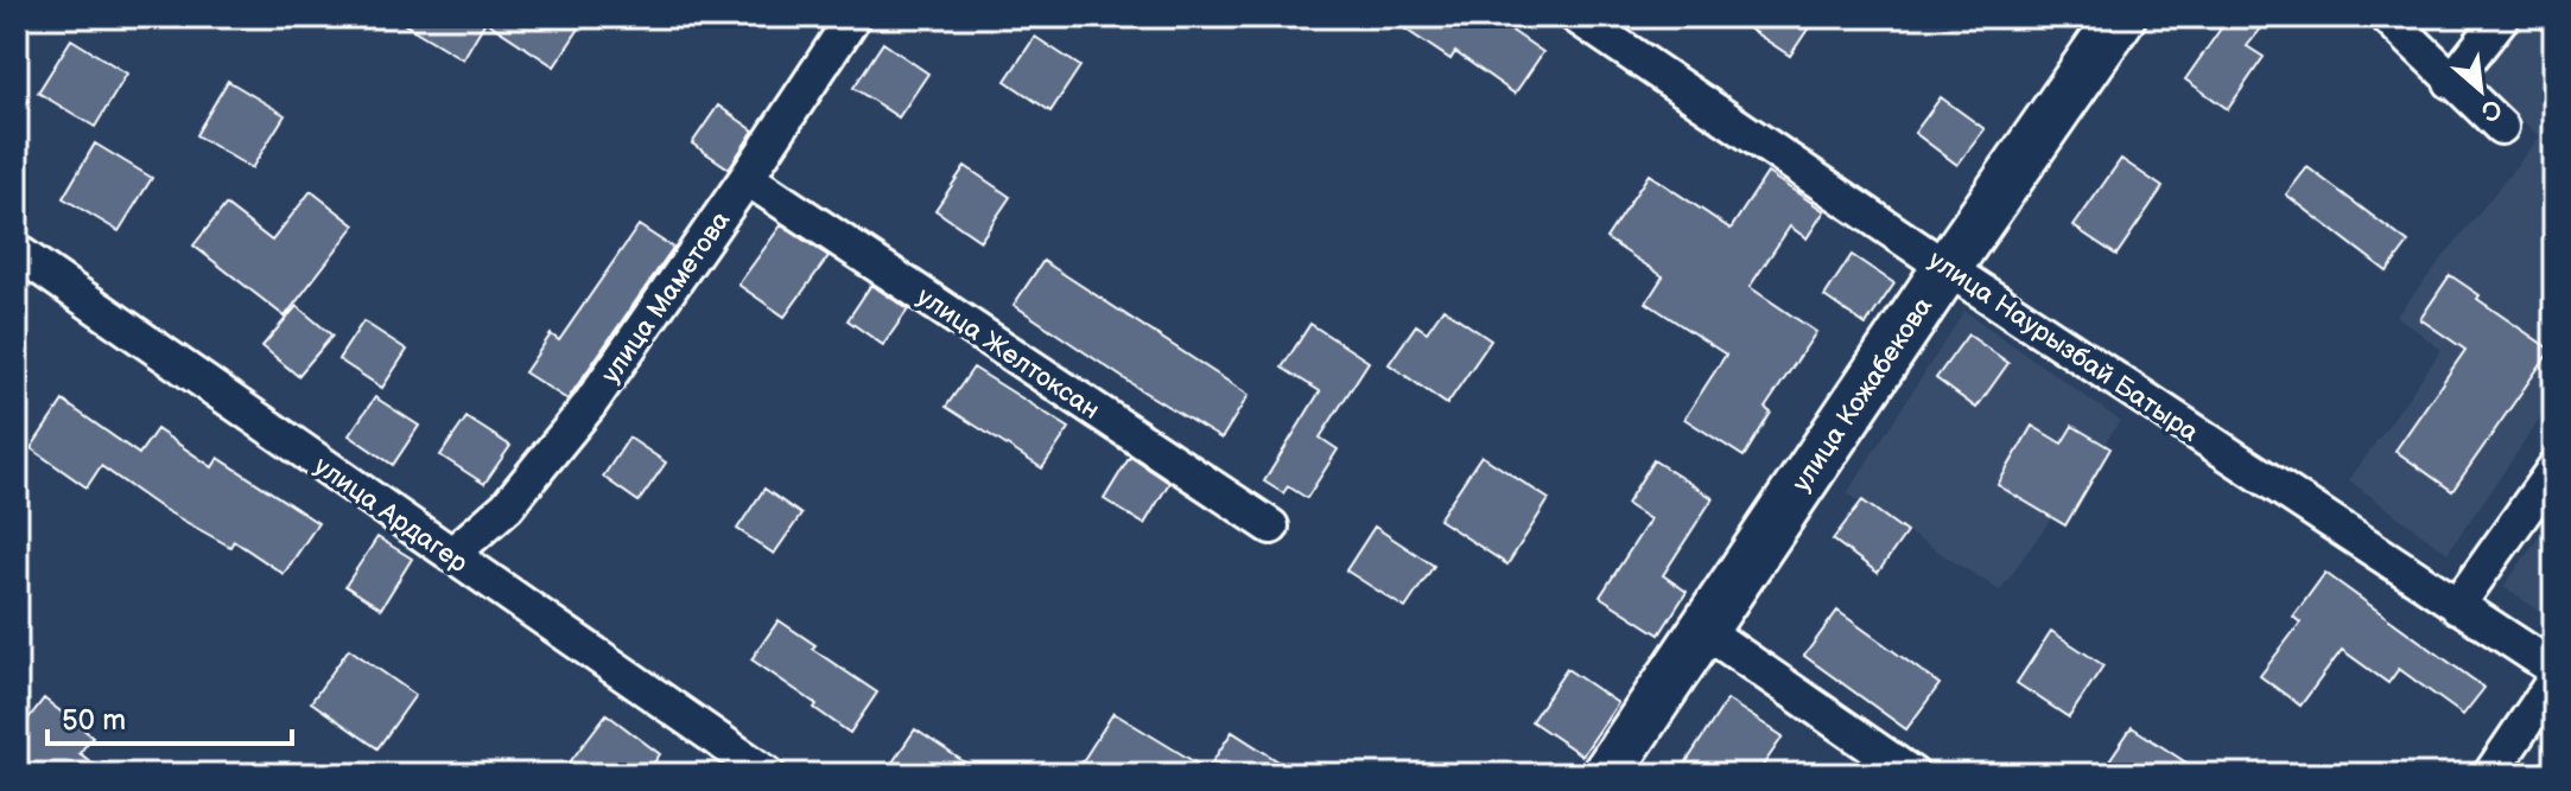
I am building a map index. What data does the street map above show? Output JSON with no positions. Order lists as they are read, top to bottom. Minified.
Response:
{"streets":{"main road":["улица Кожабекова"],"street":["улица Маметова","улица Наурызбай Батыра","улица Желтоксан","улица Ардагер"]},"crossings":[["улица Маметова","улица Желтоксан"],["улица Маметова","улица Ардагер"],["улица Наурызбай Батыра","улица Кожабекова"]],"scale_bar":"50 m","north":"bottom right"}
